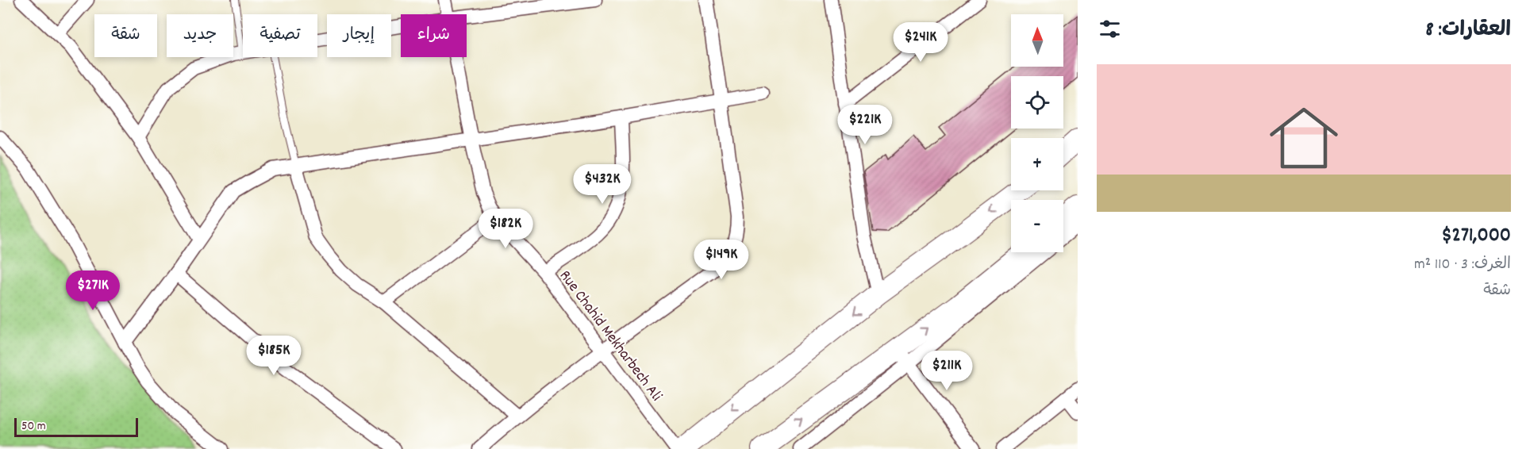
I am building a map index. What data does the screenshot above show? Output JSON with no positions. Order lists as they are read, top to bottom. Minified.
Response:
{"streets":{"street":["Rue Chahid Mekharbech Ali"]},"scale_bar":"50 m","north":"top","page":{"heading":"العقارات: 8","map_buttons":["+","−"],"chip":["شراء","إيجار","تصفية","جديد","شقة"],"price":["$241K","$221K","$432K","$182K","$149K","$271K","$185K","$211K"],"list":[{"name":"$271,000","note":"الغرف: 3 · 110 m² · شقة"}],"scale":"50 m"}}
